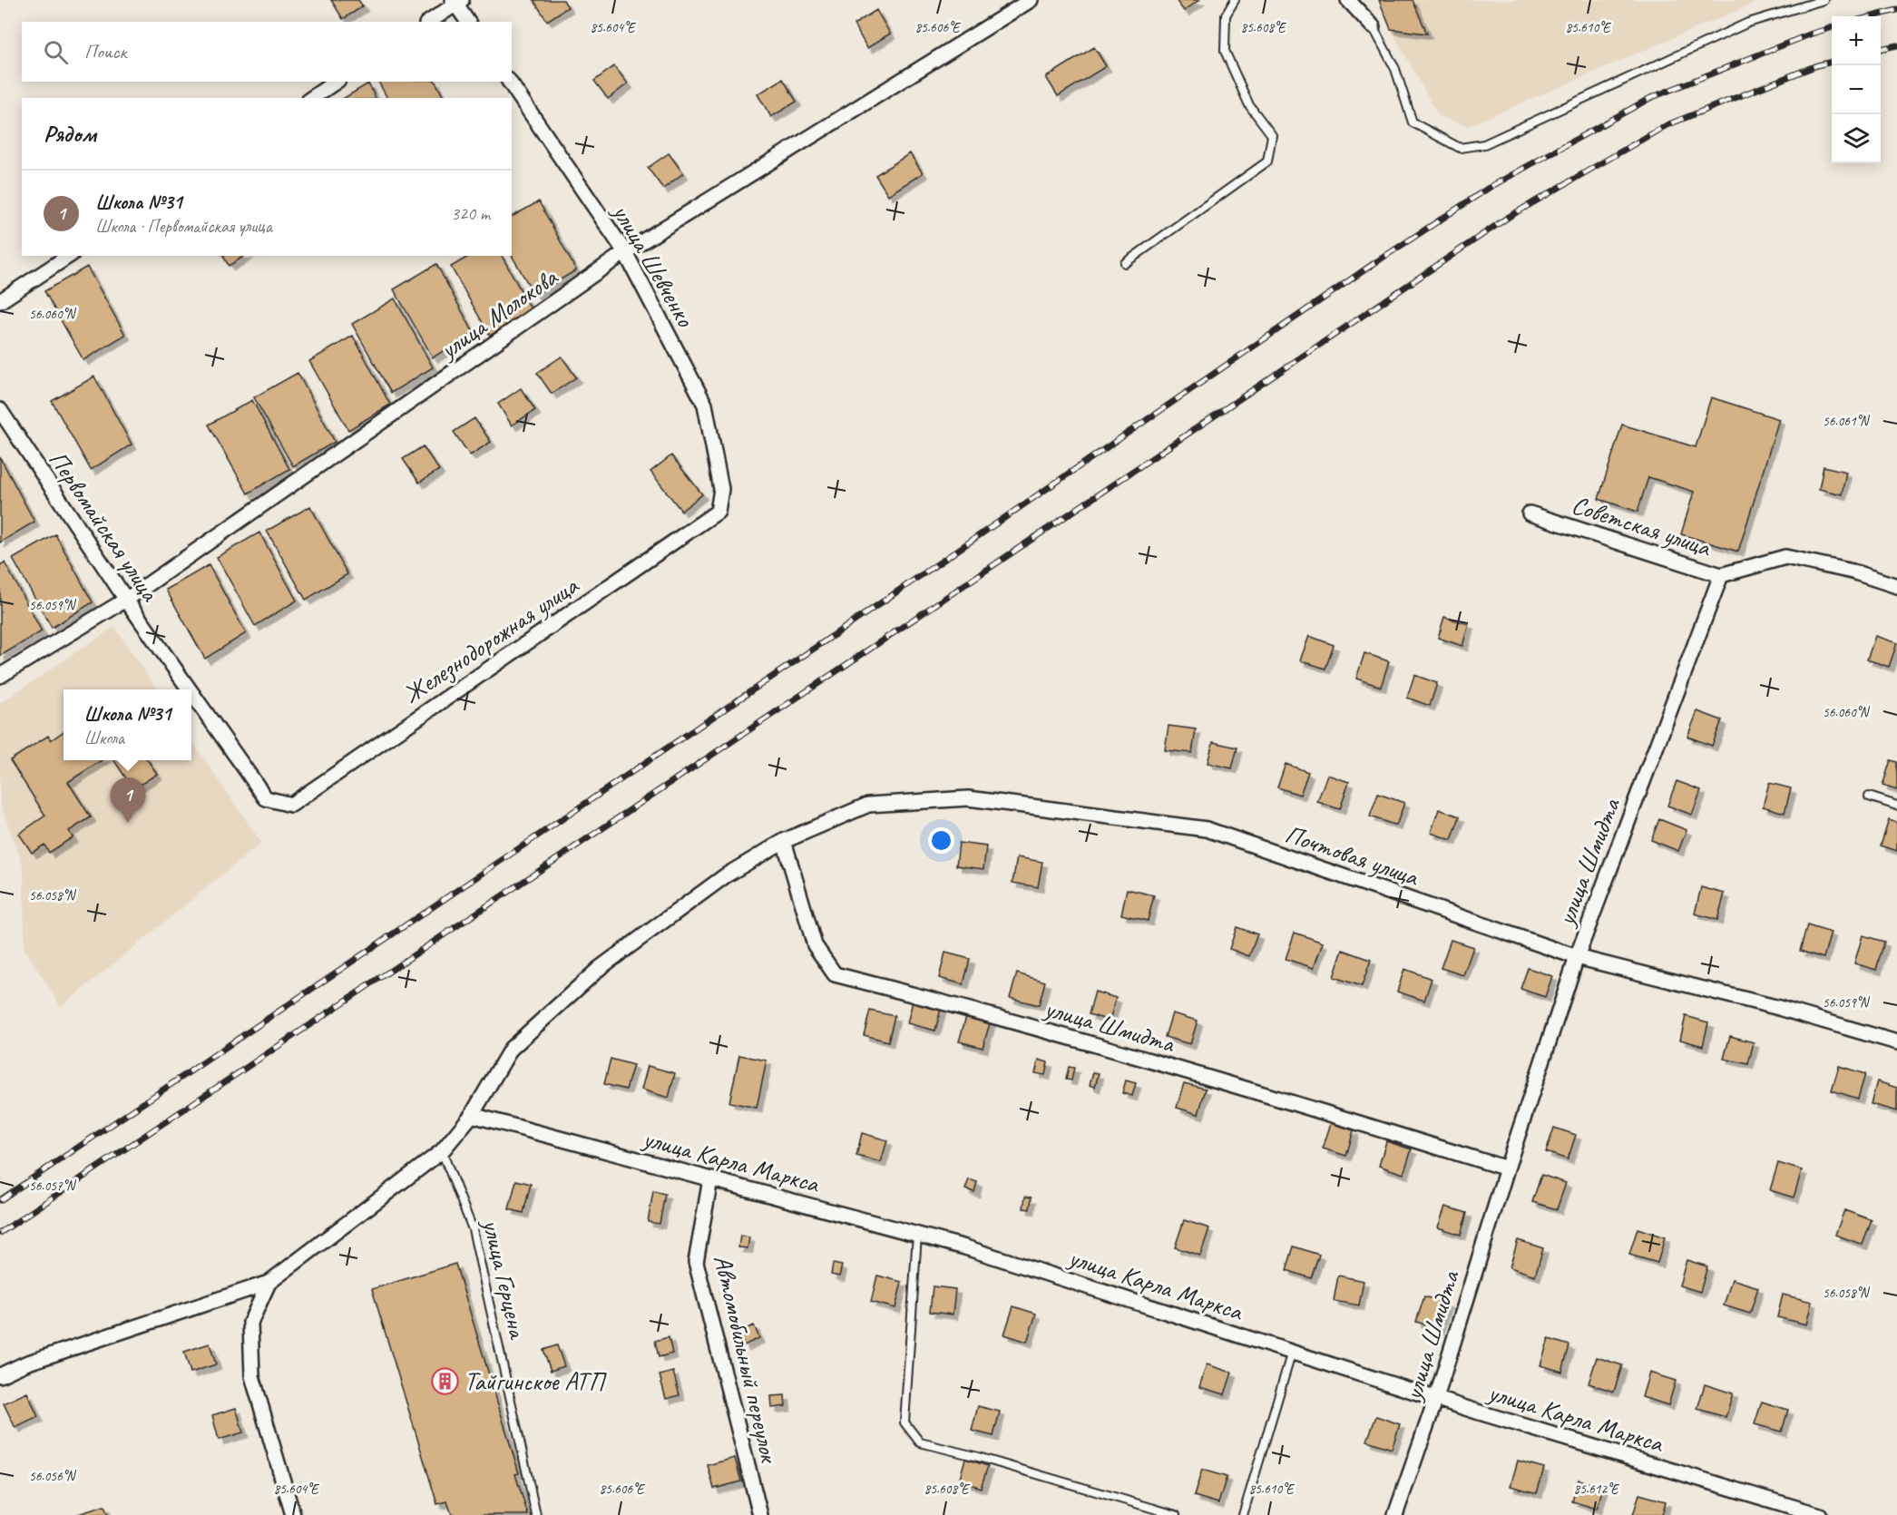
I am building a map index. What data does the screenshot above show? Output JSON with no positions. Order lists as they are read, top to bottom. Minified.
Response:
{"streets":{"street":["улица Шевченко","улица Молокова","Первомайская улица","Советская улица","Железнодорожная улица","Почтовая улица","улица Шмидта","улица Карла Маркса","Автомобильный переулок"],"lane":["улица Герцена"]},"crossings":[["улица Шевченко","улица Молокова"],["улица Шевченко","Железнодорожная улица"],["улица Молокова","Первомайская улица"],["Первомайская улица","Железнодорожная улица"],["Советская улица","улица Шмидта"],["Почтовая улица","улица Шмидта"],["Почтовая улица","улица Карла Маркса"],["Почтовая улица","улица Герцена"],["улица Шмидта","улица Карла Маркса"],["улица Карла Маркса","Автомобильный переулок"]],"places":{"building":["Тайгинское АТП"]},"page":{"map_buttons":["+","−"],"search":"Поиск","heading":"Рядом","list":[{"mark":"1","name":"Школа №31","note":"Школа · Первомайская улица","value":"320 m"}],"popup":["Школа №31","Школа"],"pins":"1"},"coordinates":["85.604°E","85.606°E","85.608°E","85.610°E","56.060°N","56.061°N","56.059°N","56.058°N","56.057°N","56.056°N","85.612°E"]}
